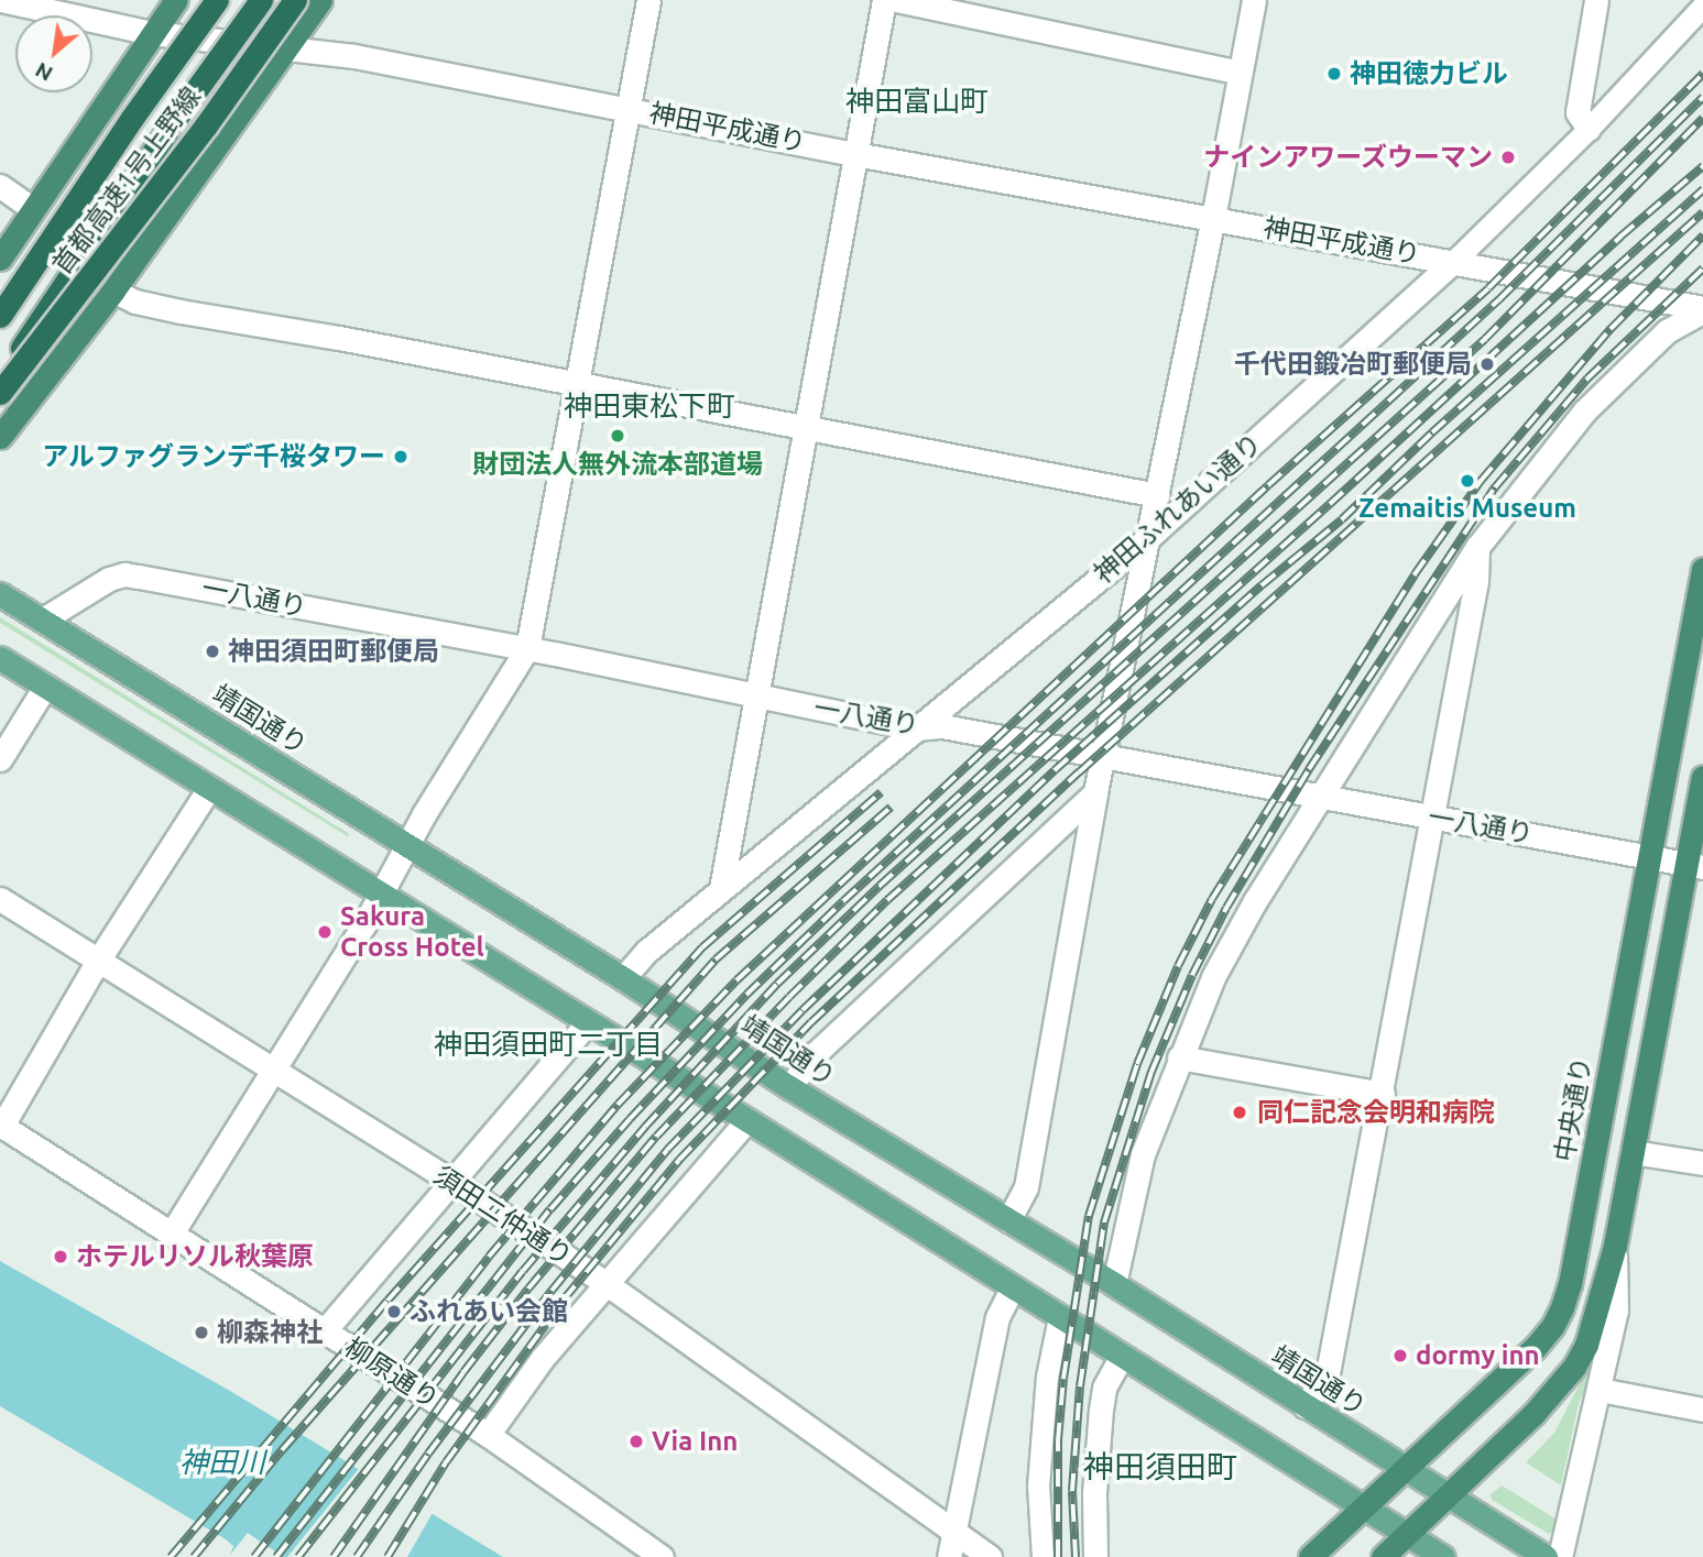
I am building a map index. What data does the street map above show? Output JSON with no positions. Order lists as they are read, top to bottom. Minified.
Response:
{"streets":{"highway":["首都高速1号上野線","中央通り"],"main road":["靖国通り"],"street":["神田平成通り","神田ふれあい通り","一八通り","須田二仲通り","柳原通り"]},"crossings":[["神田平成通り","神田ふれあい通り"],["神田ふれあい通り","一八通り"],["神田ふれあい通り","靖国通り"],["一八通り","靖国通り"],["一八通り","中央通り"],["靖国通り","中央通り"]],"districts":["神田富山町","神田東松下町","神田須田町二丁目","神田須田町"],"water":["神田川"],"places":["神田徳力ビル","ナインアワーズウーマン","千代田鍛冶町郵便局","財団法人無外流本部道場","アルファグランデ千桜タワー","Zemaitis Museum","神田須田町郵便局","Sakura Cross Hotel","同仁記念会明和病院","ホテルリソル秋葉原","ふれあい会館","柳森神社","dormy inn","Via Inn"],"north":"bottom left"}
